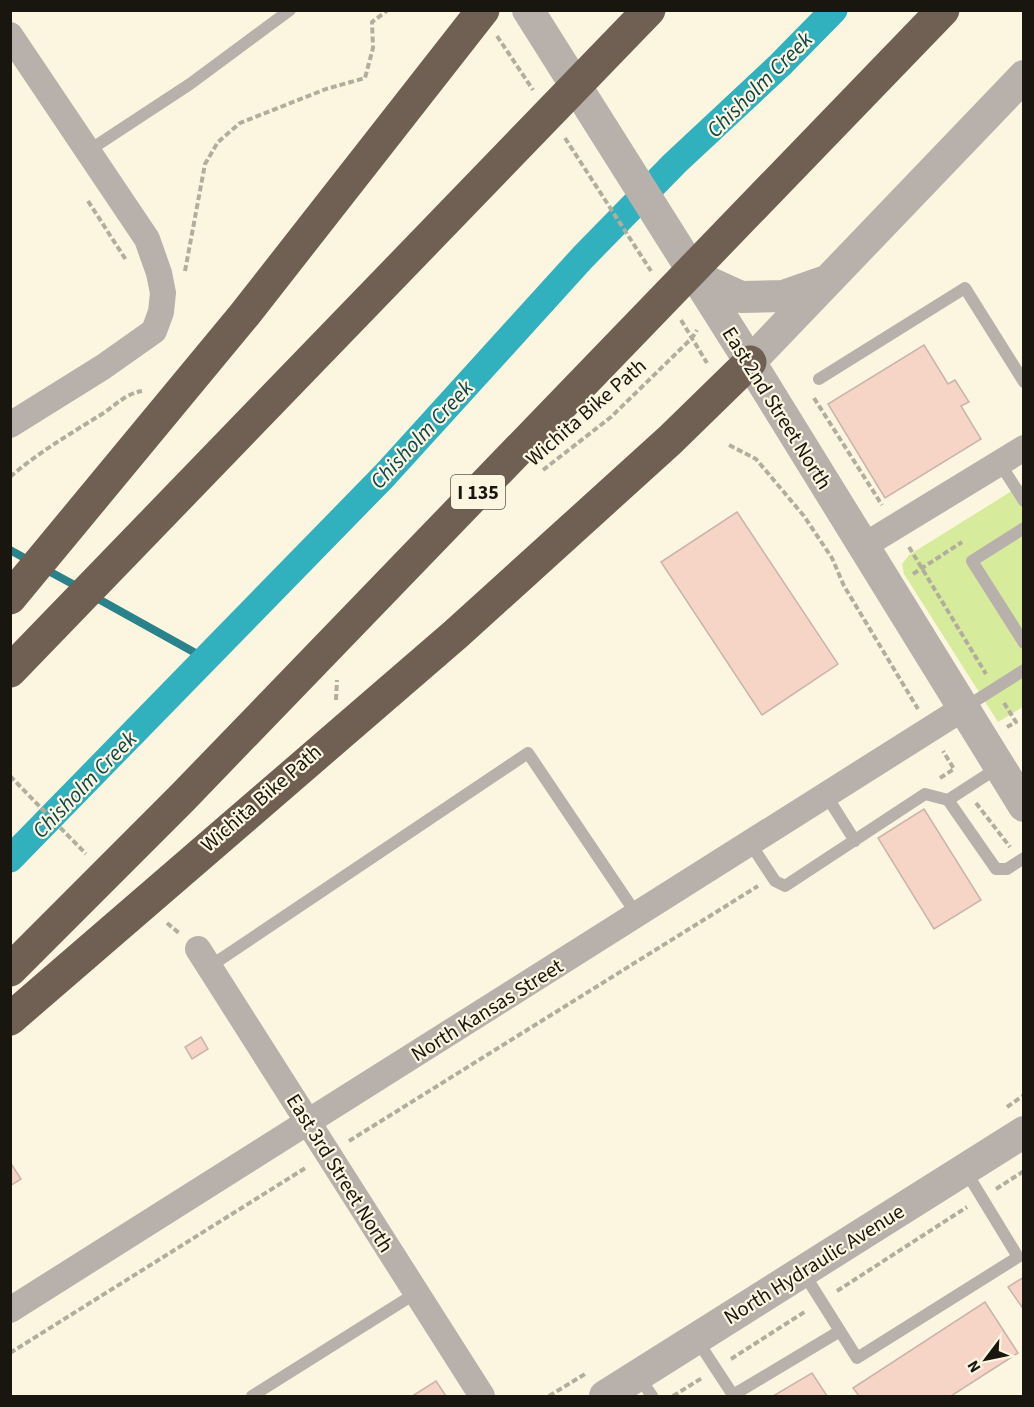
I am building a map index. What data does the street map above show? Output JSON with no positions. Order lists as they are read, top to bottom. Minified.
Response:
{"streets":{"highway":["I 135"],"street":["East 2nd Street North","North Kansas Street","East 3rd Street North","North Hydraulic Avenue"],"path":["Wichita Bike Path"]},"crossings":[["East 2nd Street North","Wichita Bike Path"],["East 2nd Street North","North Kansas Street"],["North Kansas Street","East 3rd Street North"]],"water":["Chisholm Creek"],"north":"bottom left"}
